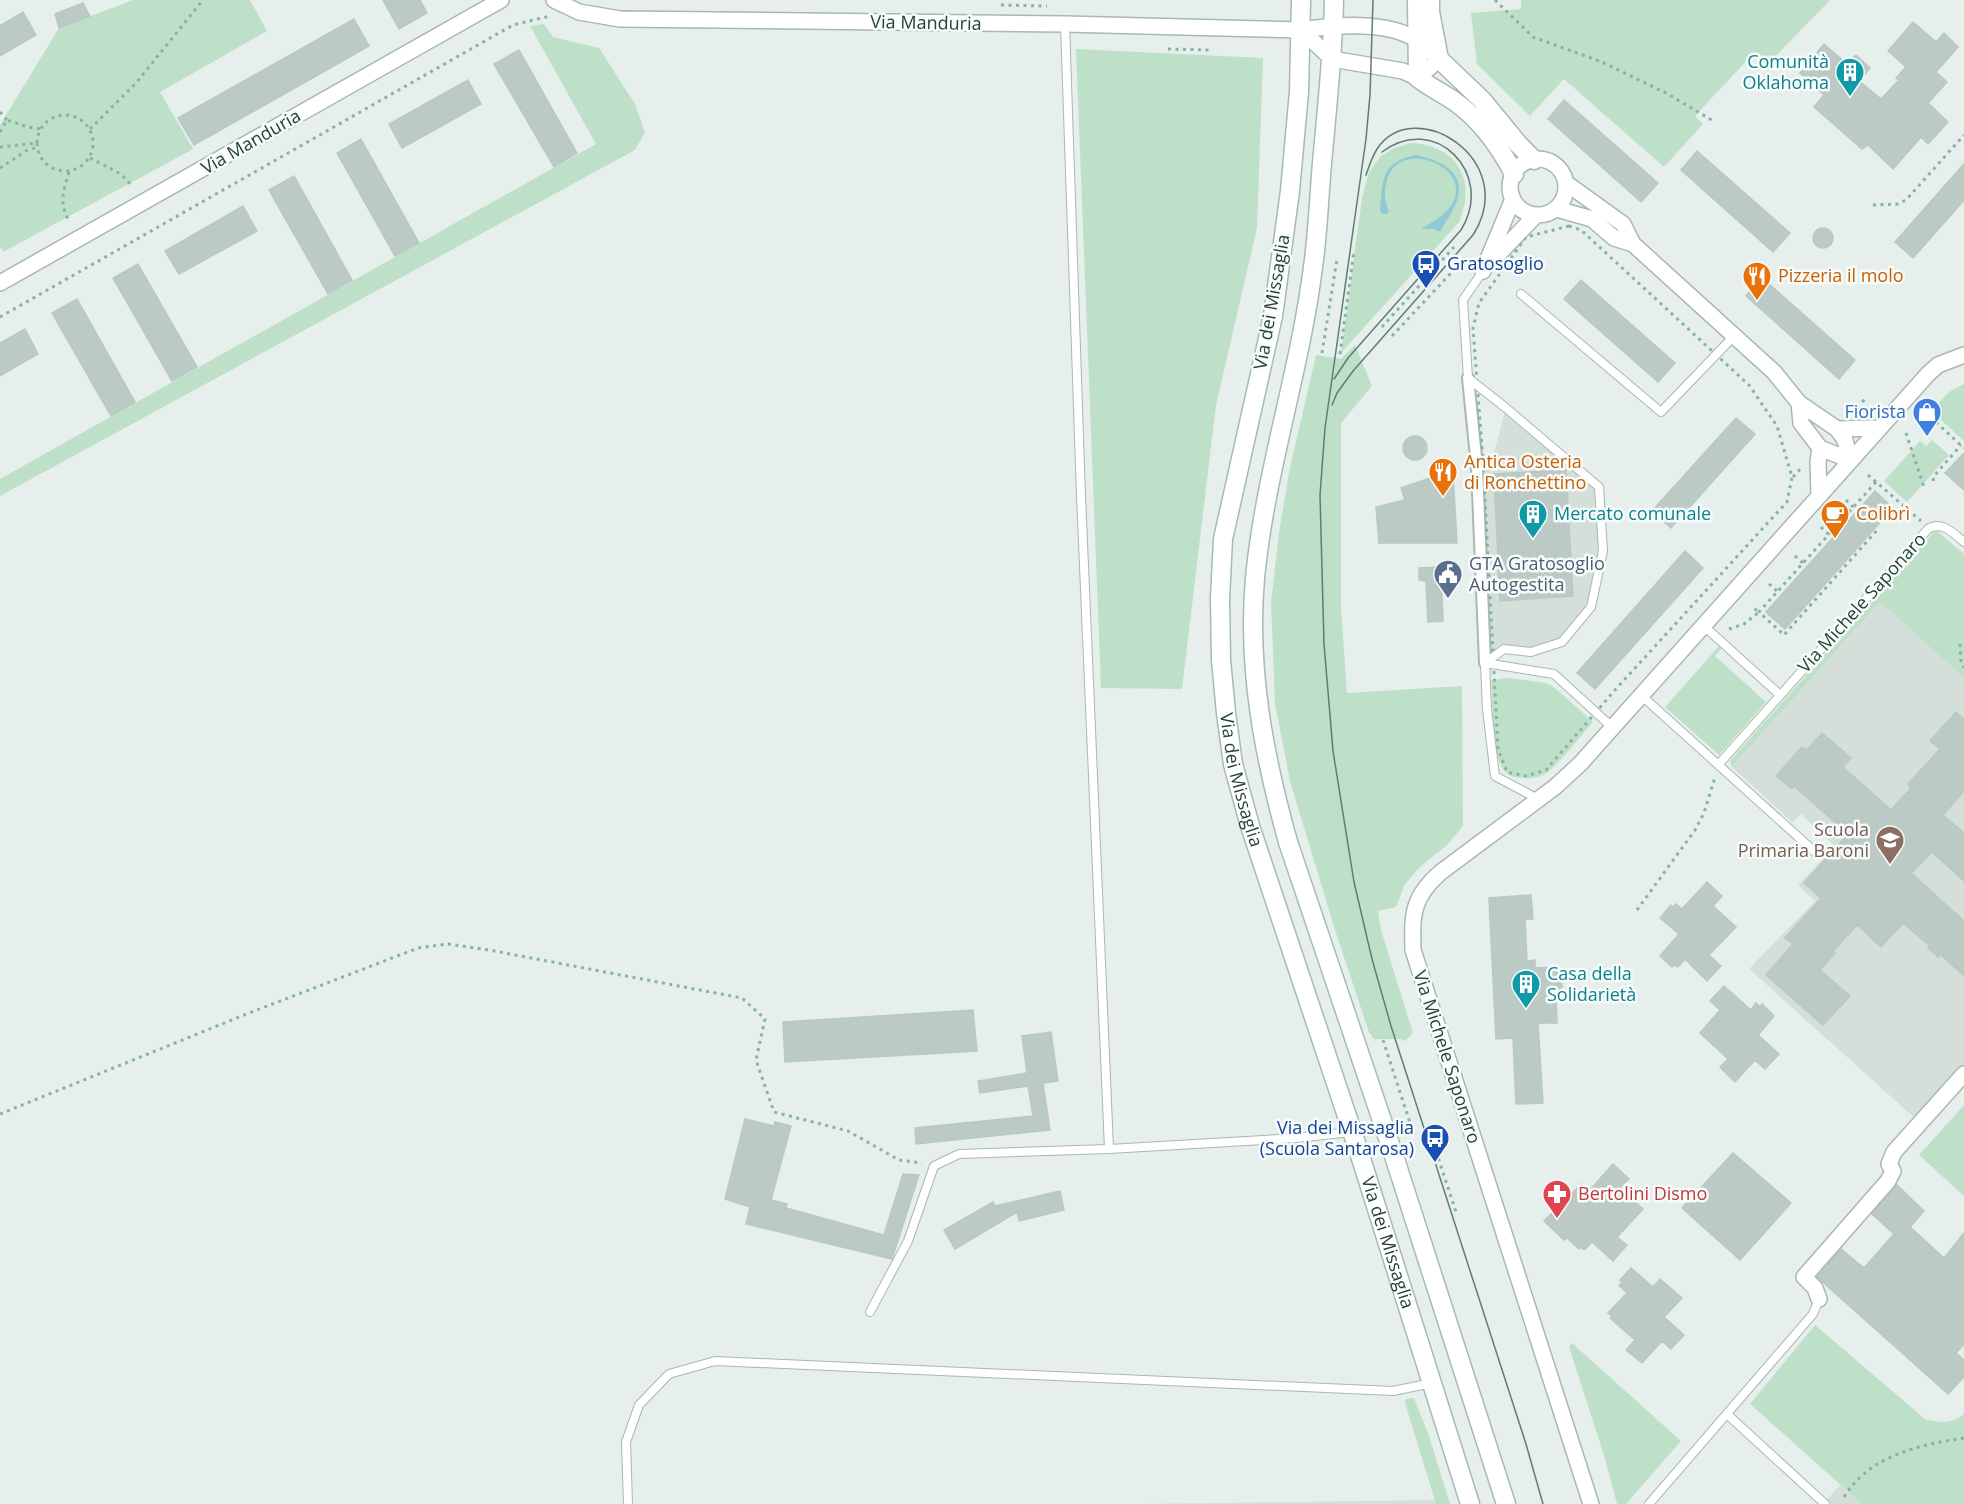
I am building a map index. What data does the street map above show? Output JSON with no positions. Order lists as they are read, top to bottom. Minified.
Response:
{"streets":{"main road":["Via dei Missaglia"],"street":["Via Manduria","Via Michele Saponaro"]},"crossings":[["Via Manduria","Via dei Missaglia"]],"places":{"building":["Comunità Oklahoma","Mercato comunale","Casa della Solidarietà"],"bus stop":["Gratosoglio","Via dei Missaglia (Scuola Santarosa)"],"restaurant":["Pizzeria il molo","Antica Osteria di Ronchettino"],"shop":["Fiorista"],"cafe":["Colibrì"],"public building":["GTA Gratosoglio Autogestita"],"school or university":["Scuola Primaria Baroni"],"pharmacy":["Bertolini Dismo"]}}
